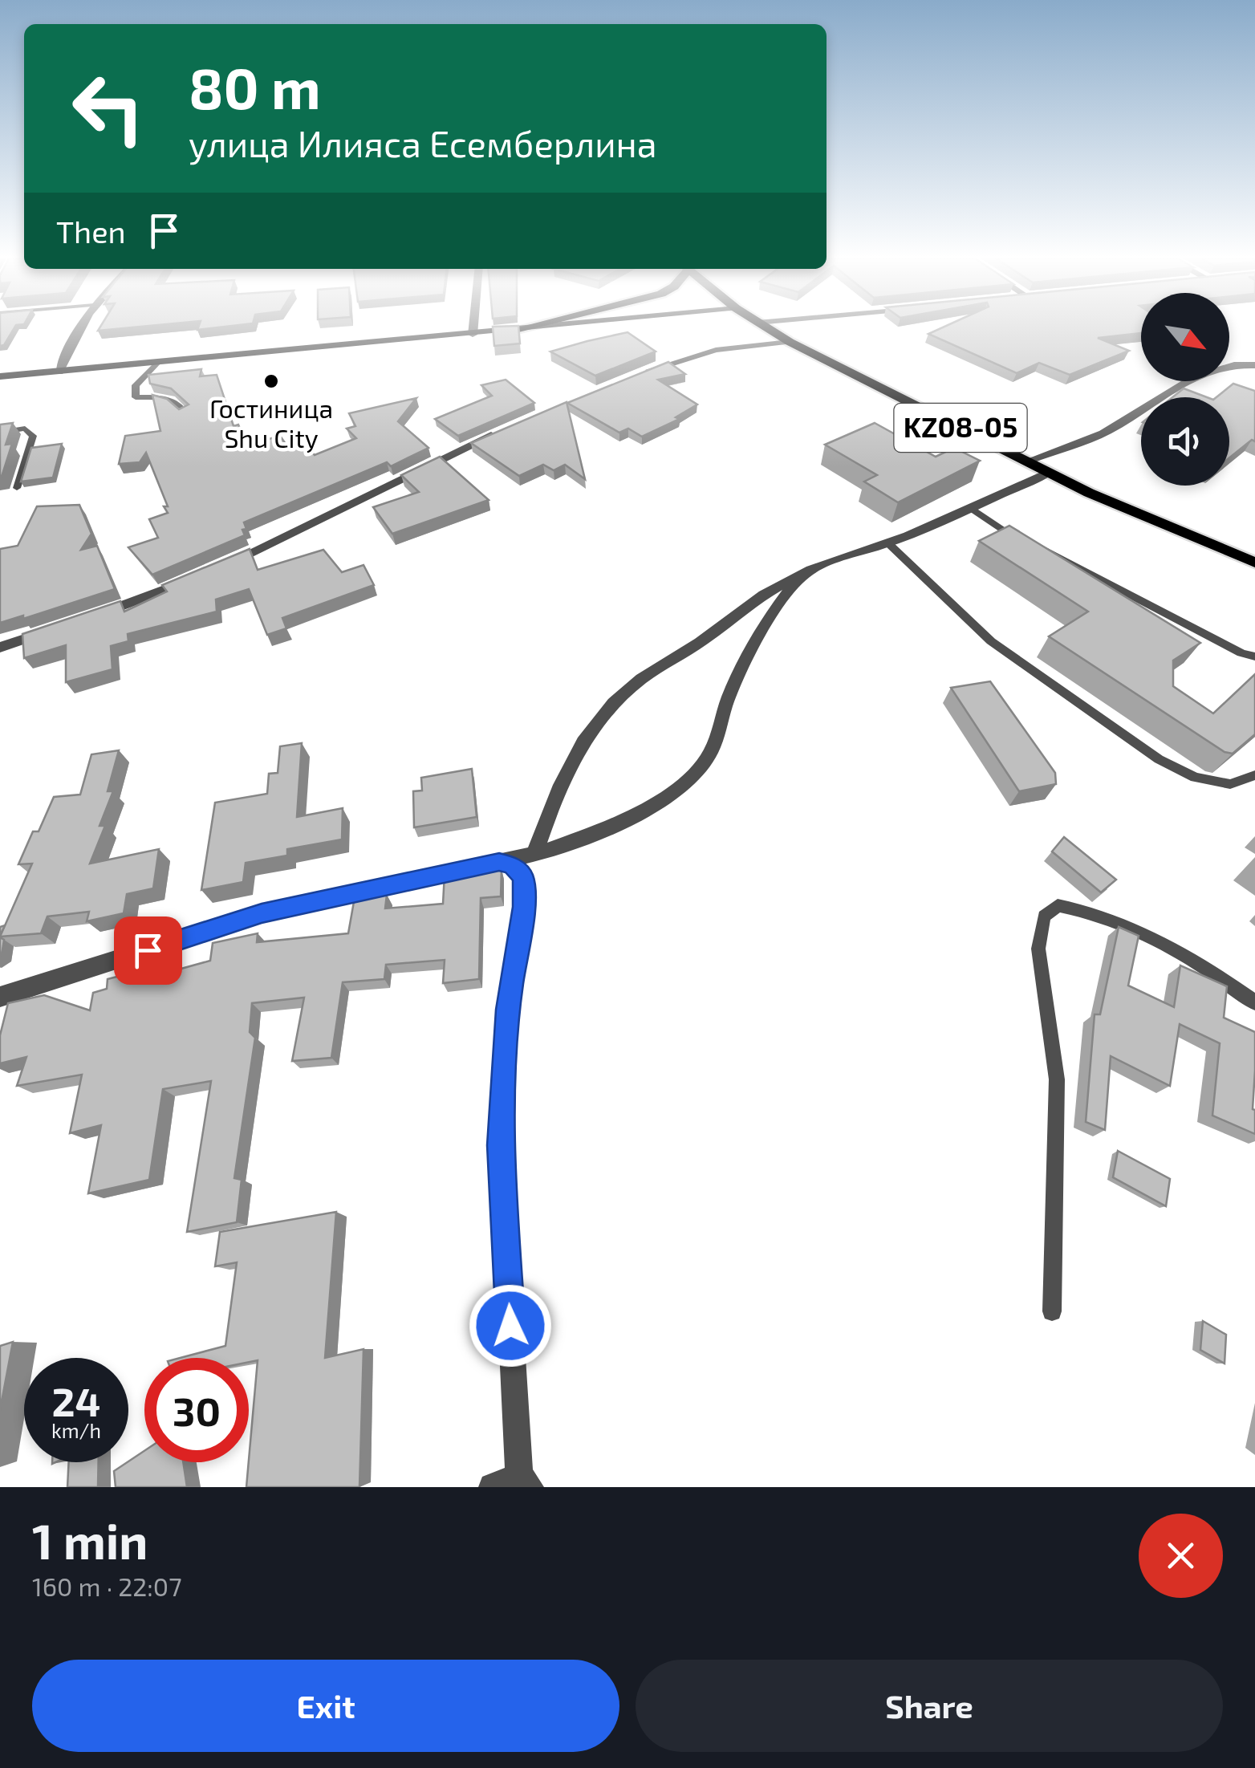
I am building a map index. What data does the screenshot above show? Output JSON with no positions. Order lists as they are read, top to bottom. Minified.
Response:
{"streets":{"main road":["KZ08-05"]},"places":["Гостиница Shu City"],"north":"bottom right","page":{"turn":["80 m","улица Илияса Есемберлина"],"then":"Then","speed":"24 km/h","limit":"30","heading":["1 min","160 m · 22:07"],"buttons":["Exit","Share"]}}
